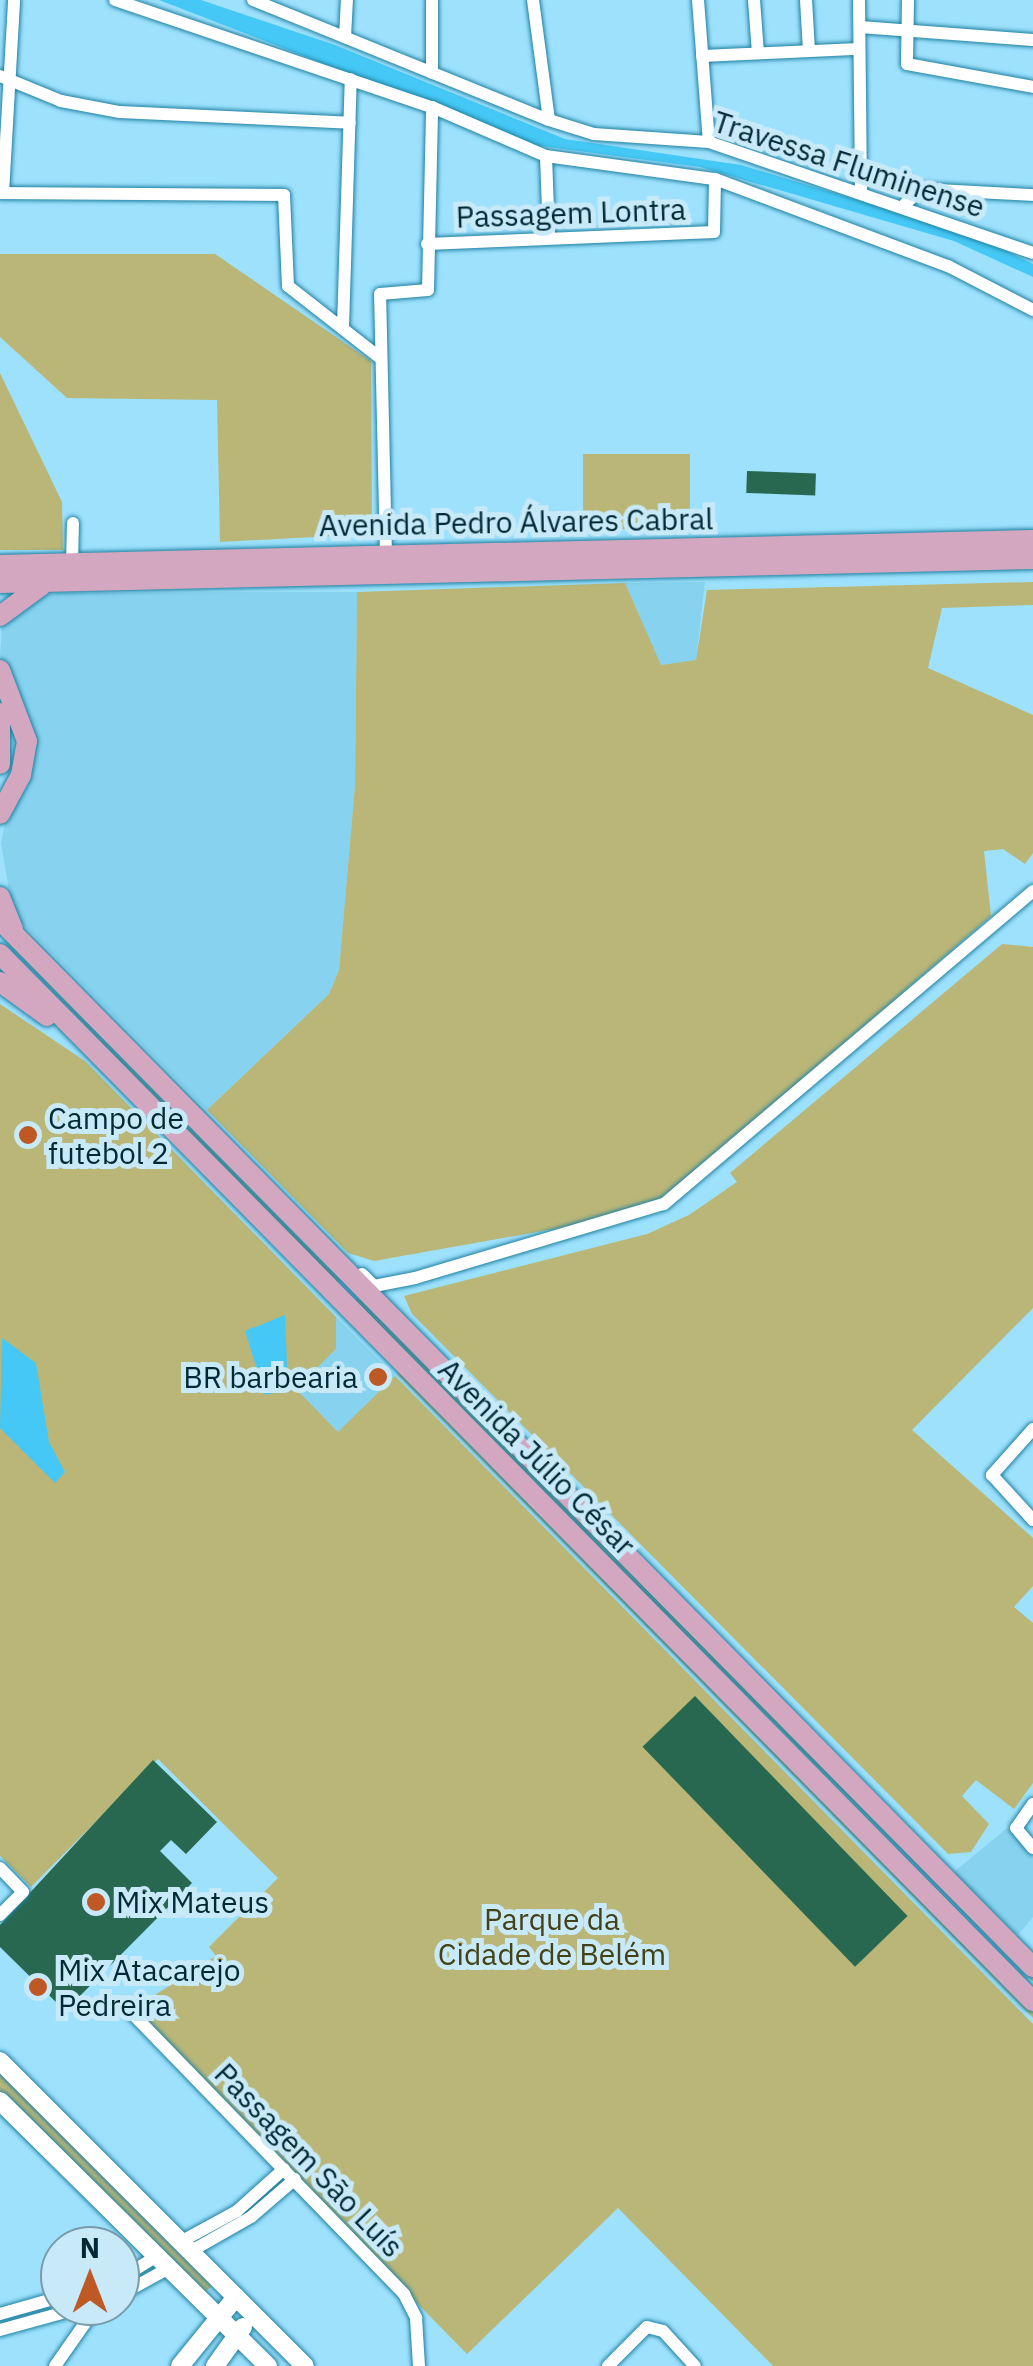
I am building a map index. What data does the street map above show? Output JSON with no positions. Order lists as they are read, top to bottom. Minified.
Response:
{"streets":{"main road":["Avenida Pedro Álvares Cabral","Avenida Júlio César"],"street":["Travessa Fluminense","Passagem Lontra","Passagem São Luís"]},"parks":["Parque da Cidade de Belém"],"places":["Campo de futebol 2","BR barbearia","Mix Mateus","Mix Atacarejo Pedreira"],"north":"top"}
